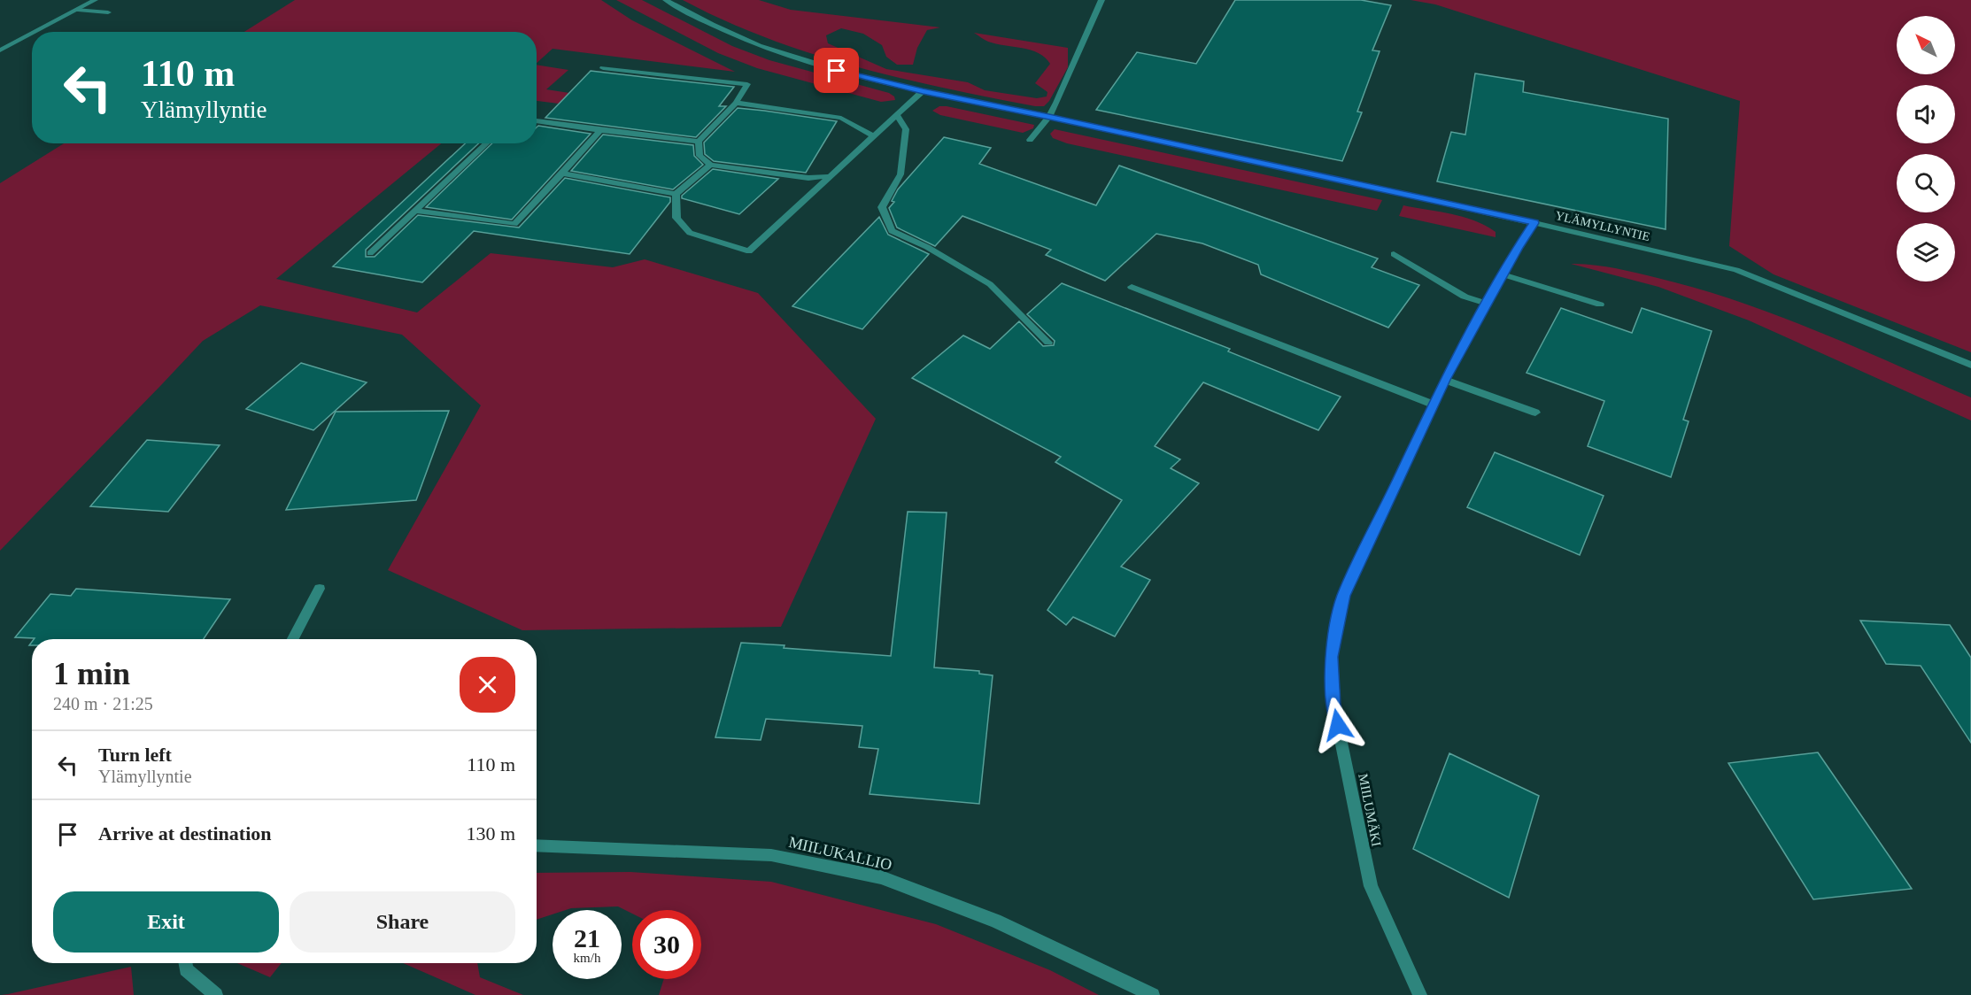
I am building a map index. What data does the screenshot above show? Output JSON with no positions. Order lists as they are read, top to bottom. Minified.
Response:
{"streets":{"street":["YLÄMYLLYNTIE","MIILUMÄKI","MIILUKALLIO"]},"crossings":[["YLÄMYLLYNTIE","MIILUMÄKI"]],"north":"top left","page":{"turn":["110 m","Ylämyllyntie"],"heading":["1 min","240 m · 21:25"],"list":[{"name":"Turn left","note":"Ylämyllyntie","value":"110 m"},{"name":"Arrive at destination","value":"130 m"}],"buttons":["Exit","Share"],"speed":"21 km/h","limit":"30"}}
